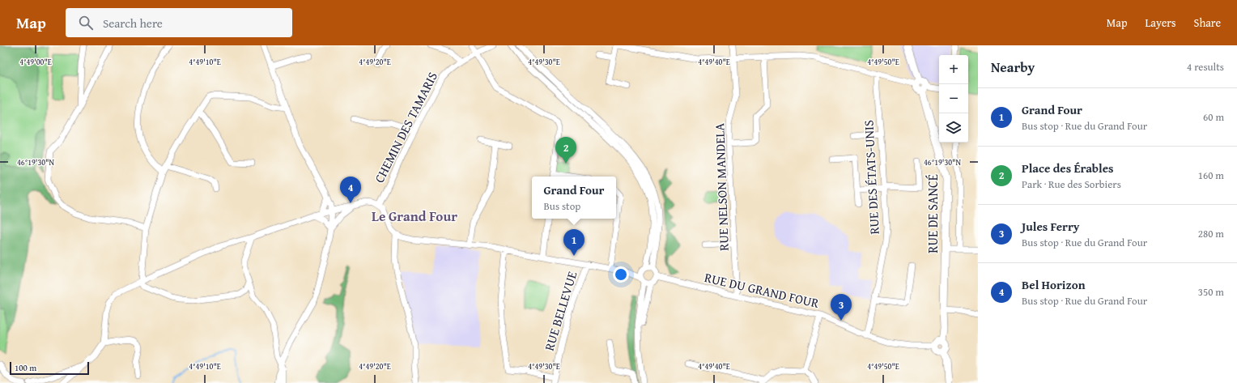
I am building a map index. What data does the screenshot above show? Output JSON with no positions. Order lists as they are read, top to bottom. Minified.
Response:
{"streets":{"street":["CHEMIN DES TAMARIS","RUE DES ÉTATS-UNIS","RUE NELSON MANDELA","RUE DE SANCÉ","RUE DU GRAND FOUR","RUE BELLEVUE"]},"crossings":[["RUE DES ÉTATS-UNIS","RUE DU GRAND FOUR"],["RUE NELSON MANDELA","RUE DU GRAND FOUR"],["RUE DE SANCÉ","RUE DU GRAND FOUR"]],"districts":["Le Grand Four"],"scale_bar":"100 m","page":{"header":"Map","search":"Search here","nav":["Map","Layers","Share"],"heading":["Nearby","4 results"],"map_buttons":["+","−"],"list":[{"mark":"1","name":"Grand Four","note":"Bus stop · Rue du Grand Four","value":"60 m"},{"mark":"2","name":"Place des Érables","note":"Park · Rue des Sorbiers","value":"160 m"},{"mark":"3","name":"Jules Ferry","note":"Bus stop · Rue du Grand Four","value":"280 m"},{"mark":"4","name":"Bel Horizon","note":"Bus stop · Rue du Grand Four","value":"350 m"}],"pins":["2","4","1","3"],"popup":["Grand Four","Bus stop"],"scale":"100 m"},"coordinates":["4°49'00\"E","4°49'10\"E","4°49'20\"E","4°49'30\"E","4°49'40\"E","4°49'50\"E","46°19'30\"N"]}
